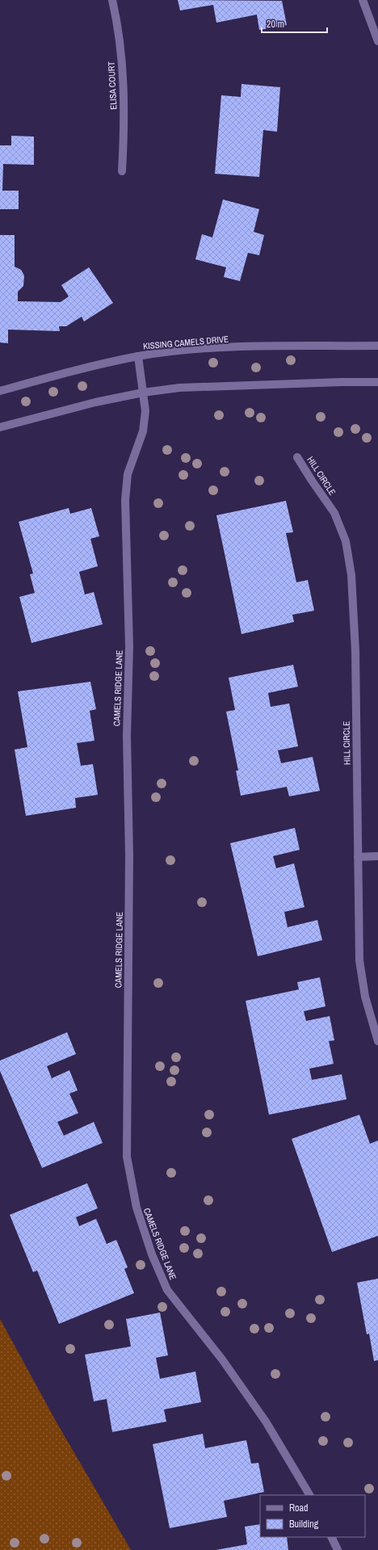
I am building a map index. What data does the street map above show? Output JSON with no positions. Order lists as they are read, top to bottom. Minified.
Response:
{"streets":{"street":["ELISA COURT","KISSING CAMELS DRIVE","HILL CIRCLE","CAMELS RIDGE LANE"]},"crossings":[["KISSING CAMELS DRIVE","CAMELS RIDGE LANE"]],"legend":["Road","Building"],"scale_bar":"20 m"}
